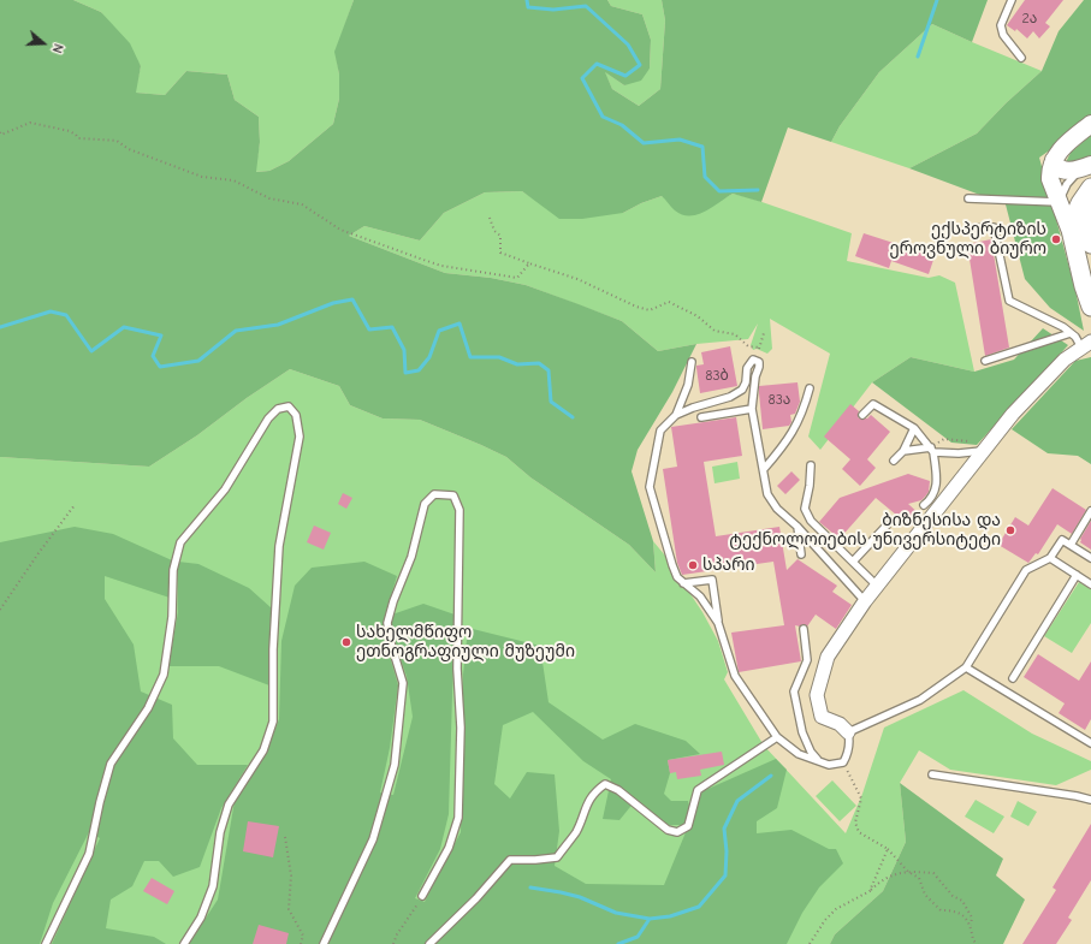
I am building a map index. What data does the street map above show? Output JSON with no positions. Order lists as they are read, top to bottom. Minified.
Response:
{"places":["ექსპერტიზის ეროვნული ბიურო","ბიზნესისა და ტექნოლოიების უნივერსიტეტი","სპარი","სახელმწიფო ეთნოგრაფიული მუზეუმი"],"house_numbers":["2ა","83ბ","83ა"],"north":"right"}
